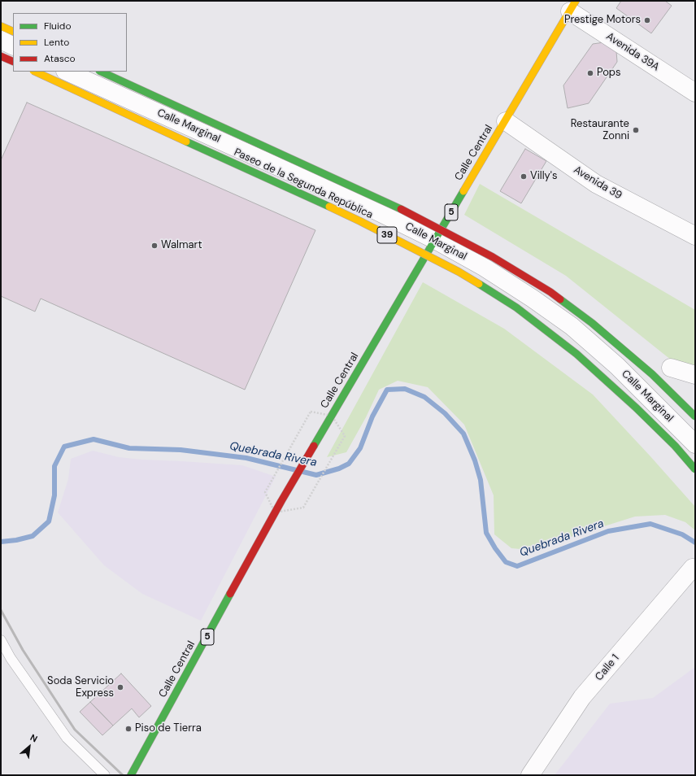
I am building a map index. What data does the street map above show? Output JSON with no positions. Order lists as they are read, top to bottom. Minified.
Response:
{"streets":{"main road":["Calle Central","Paseo de la Segunda República","5","39"],"street":["Avenida 39A","Calle Marginal","Avenida 39","Calle 1"]},"crossings":[["Avenida 39A","Calle Central"],["Calle Marginal","Calle Central"],["Calle Central","Avenida 39"]],"water":["Quebrada Rivera"],"places":["Prestige Motors","Pops","Restaurante Zonni","Villy's","Walmart","Soda Servicio Express","Piso de Tierra"],"legend":["Fluido","Lento","Atasco"],"north":"top right"}
